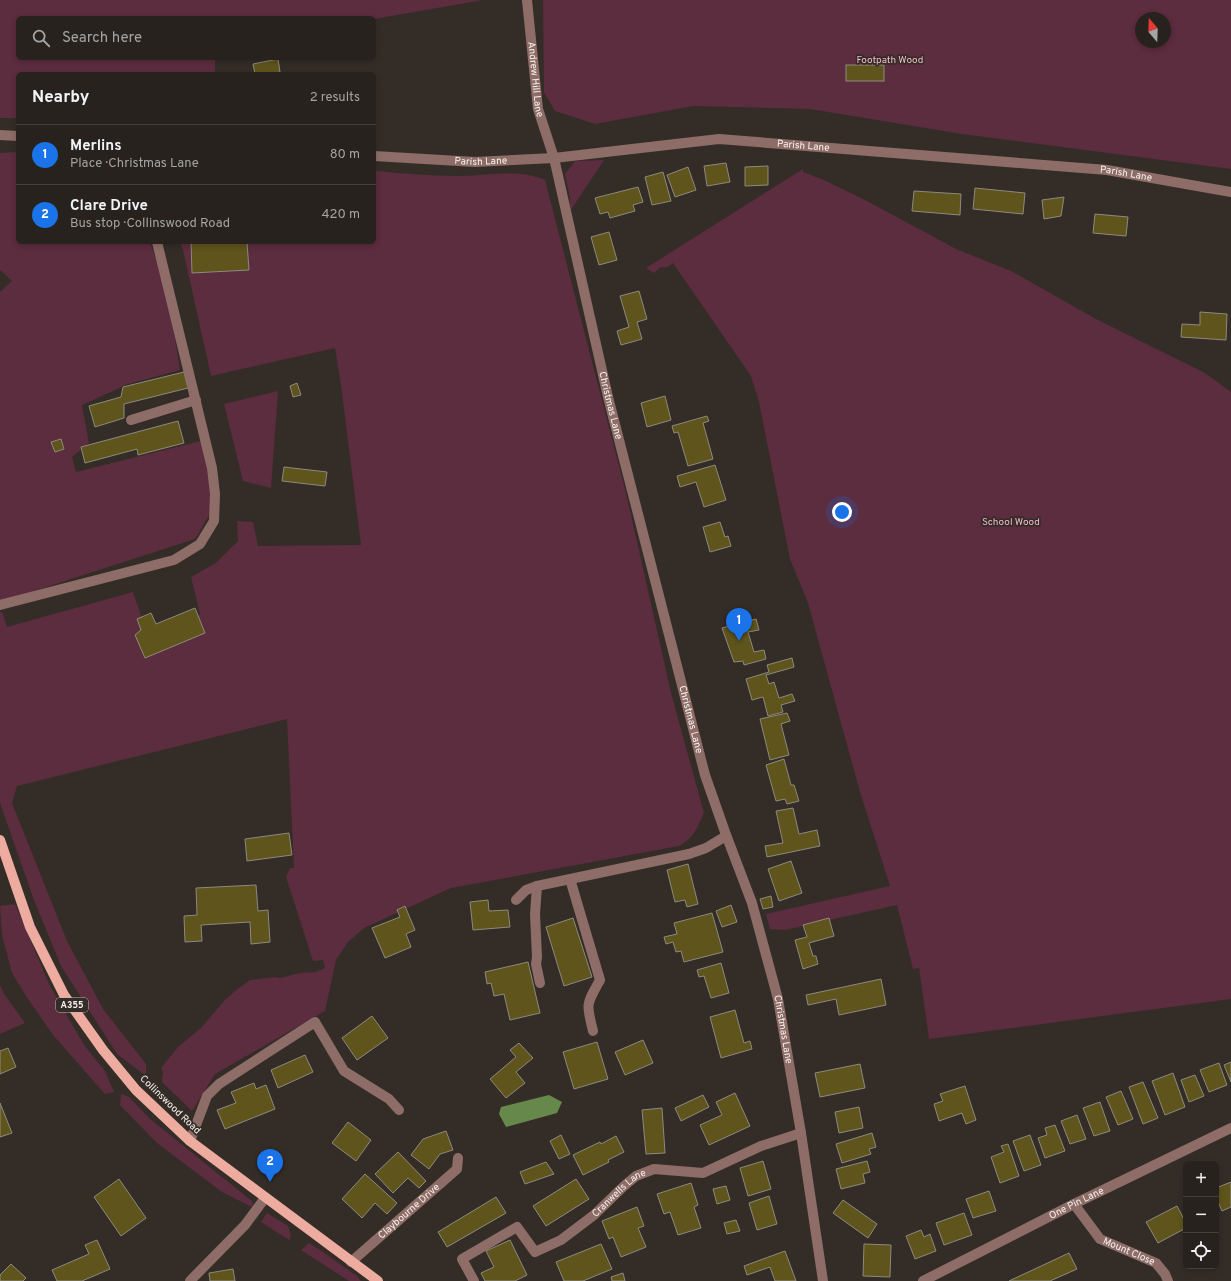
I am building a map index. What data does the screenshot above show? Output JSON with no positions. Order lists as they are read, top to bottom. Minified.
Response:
{"streets":{"main road":["A355","Collinswood Road"],"street":["Andrew Hill Lane","Parish Lane","Christmas Lane","Cranwells Lane","One Pin Lane","Claybourne Drive","Mount Close"]},"crossings":[["Andrew Hill Lane","Parish Lane"],["Andrew Hill Lane","Christmas Lane"],["Parish Lane","Christmas Lane"],["Christmas Lane","Cranwells Lane"],["Collinswood Road","Claybourne Drive"],["One Pin Lane","Mount Close"]],"parks":["Footpath Wood","School Wood"],"north":"top","page":{"search":"Search here","heading":["Nearby","2 results"],"list":[{"mark":"1","name":"Merlins","note":"Place · Christmas Lane","value":"80 m"},{"mark":"2","name":"Clare Drive","note":"Bus stop · Collinswood Road","value":"420 m"}],"pins":["1","2"],"map_buttons":["+","−"]}}
